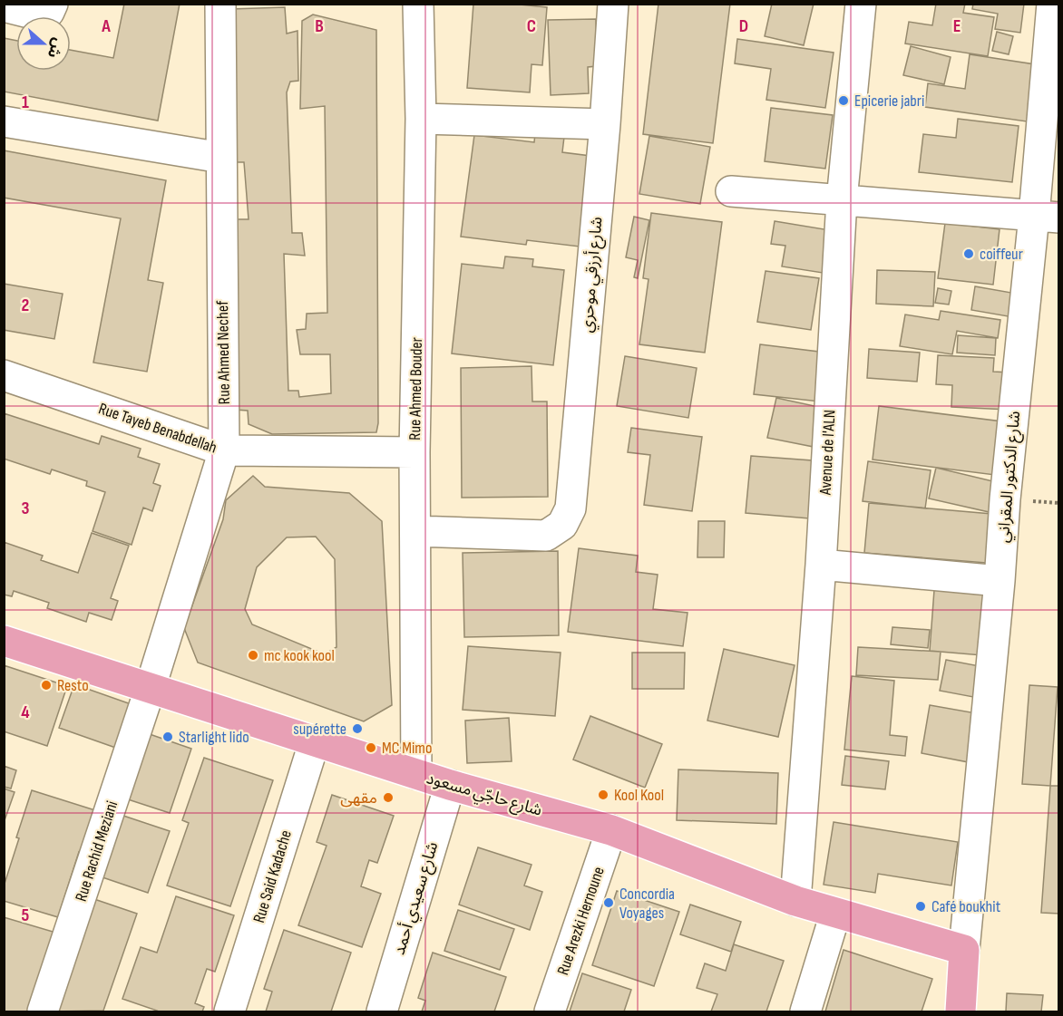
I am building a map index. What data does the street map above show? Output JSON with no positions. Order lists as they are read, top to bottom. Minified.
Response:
{"streets":{"main road":["شارع حاجّي مسعود"],"street":["شارع أرزقي موحري","Rue Ahmed Nechef","Rue Ahmed Bouder","Rue Tayeb Benabdellah","Avenue de l'ALN","شارع الدكتور المقراني","Rue Rachid Meziani","Rue Said Kadache","شارع سعيدي أحمد","Rue Arezki Hernoune"]},"crossings":[["شارع أرزقي موحري","Rue Ahmed Bouder"],["Rue Ahmed Nechef","Rue Tayeb Benabdellah"],["Rue Ahmed Nechef","شارع حاجّي مسعود"],["Rue Ahmed Nechef","Rue Rachid Meziani"],["Rue Ahmed Bouder","Rue Tayeb Benabdellah"],["Rue Ahmed Bouder","شارع حاجّي مسعود"],["Avenue de l'ALN","شارع حاجّي مسعود"],["شارع الدكتور المقراني","شارع حاجّي مسعود"],["شارع حاجّي مسعود","Rue Rachid Meziani"],["شارع حاجّي مسعود","Rue Said Kadache"],["شارع حاجّي مسعود","شارع سعيدي أحمد"],["شارع حاجّي مسعود","Rue Arezki Hernoune"]],"places":["Epicerie jabri","coiffeur","mc kook kool","Resto","supérette","Starlight lido","MC Mimo","Kool Kool","مقهى","Concordia Voyages","Café boukhit"],"north":"right","grid":{"columns":["A","B","C","D","E"],"rows":["1","2","3","4","5"]}}
